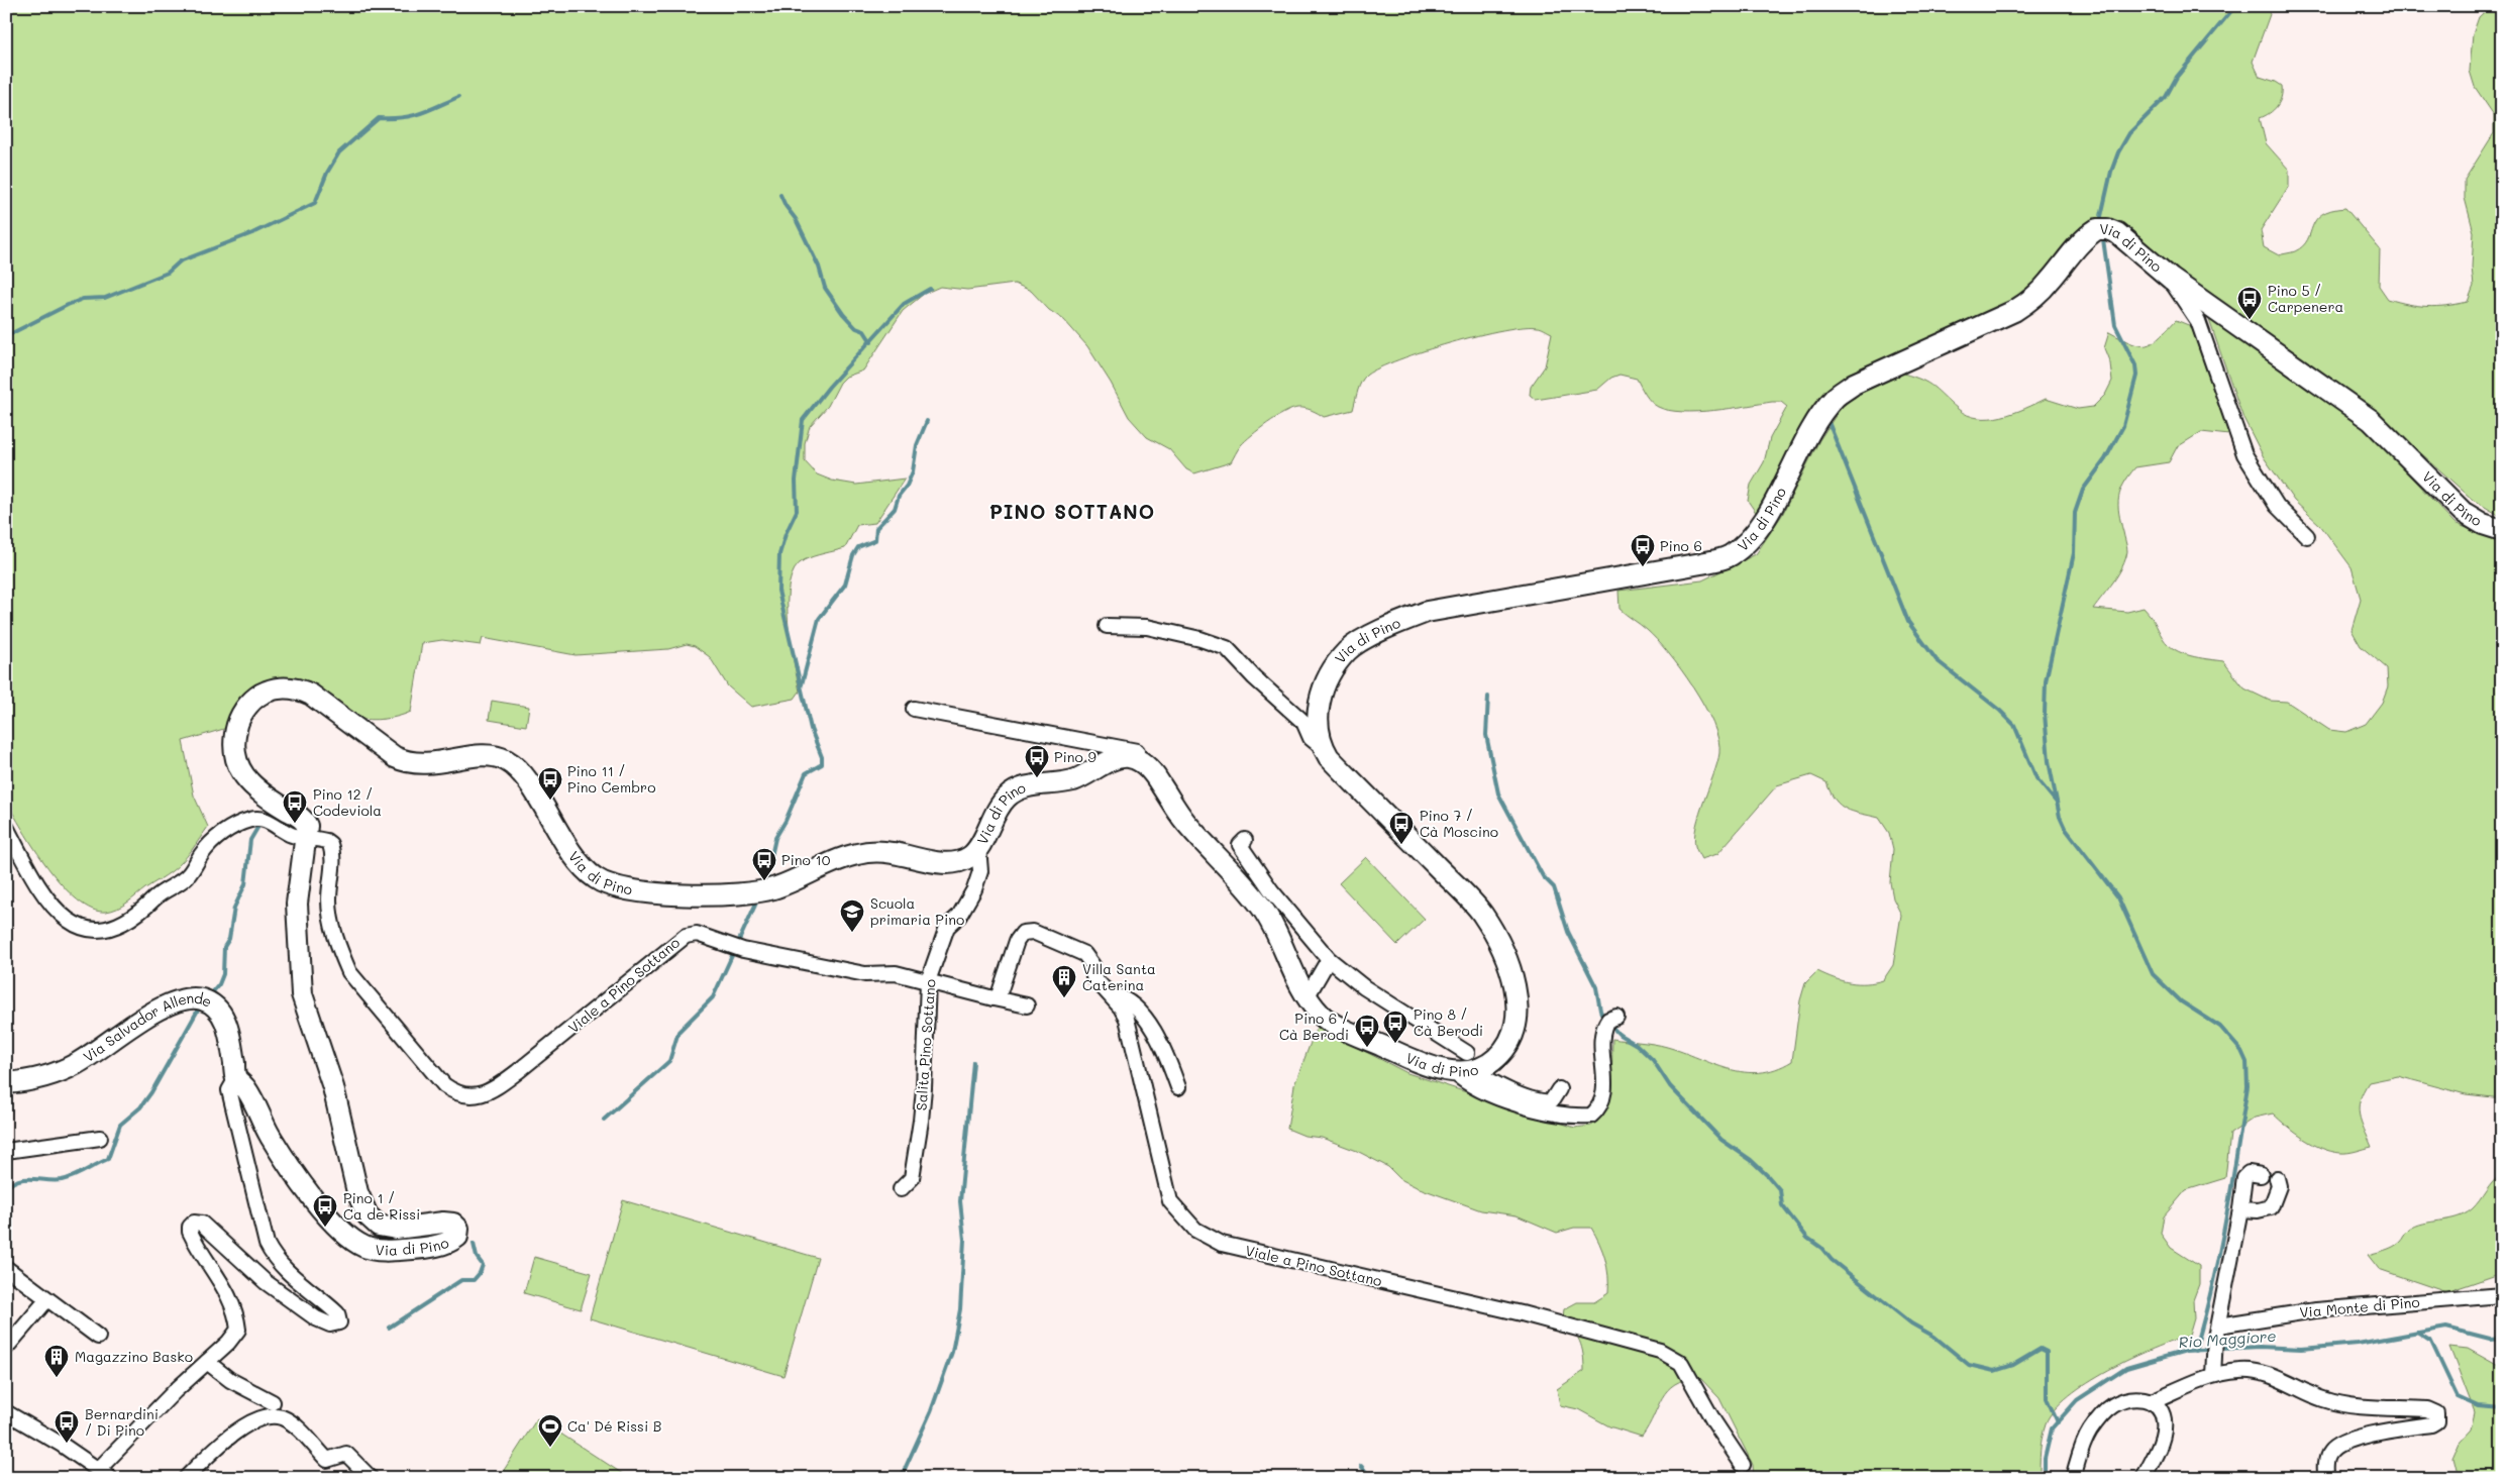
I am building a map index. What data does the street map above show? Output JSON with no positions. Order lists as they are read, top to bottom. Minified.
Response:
{"streets":{"street":["Via di Pino","Viale a Pino Sottano","Via Salvador Allende","Salita Pino Sottano","Via Monte di Pino"]},"crossings":[["Via di Pino","Viale a Pino Sottano"],["Via di Pino","Via Salvador Allende"],["Via di Pino","Salita Pino Sottano"],["Viale a Pino Sottano","Salita Pino Sottano"]],"districts":["PINO SOTTANO"],"water":["Rio Maggiore"],"places":{"bus stop":["Pino 5 / Carpenera","Pino 6","Pino 9","Pino 11 / Pino Cembro","Pino 12 / Codeviola","Pino 7 / Cà Moscino","Pino 10","Pino 8 / Cà Berodi","Pino 6 / Cà Berodi","Pino 1 / Ca de Rissi","Bernardini / Di Pino"],"school or university":["Scuola primaria Pino"],"building":["Villa Santa Caterina","Magazzino Basko"],"sports":["Ca' Dé Rissi B"]}}
